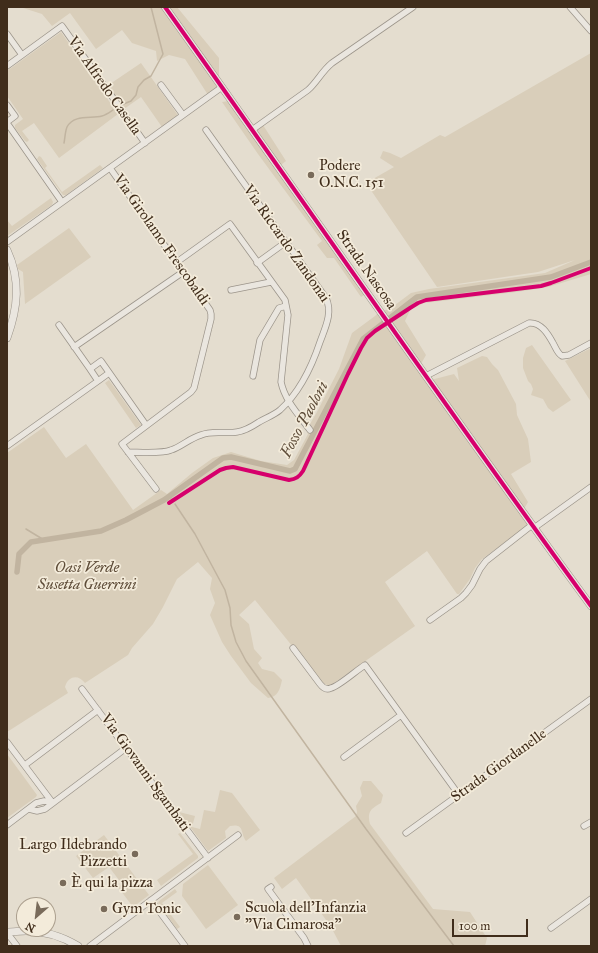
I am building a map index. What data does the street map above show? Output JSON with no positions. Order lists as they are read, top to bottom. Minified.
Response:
{"streets":{"street":["Via Alfredo Casella","Via Girolamo Frescobaldi","Via Riccardo Zandonai","Strada Nascosa","Strada Giordanelle","Via Giovanni Sgambati"]},"crossings":[["Via Girolamo Frescobaldi","Via Riccardo Zandonai"]],"water":["Fosso Paoloni"],"parks":["Oasi Verde Susetta Guerrini"],"places":["Podere O.N.C. 151","Largo Ildebrando Pizzetti","È qui la pizza","Gym Tonic","Scuola dell'Infanzia \"Via Cimarosa\""],"scale_bar":"100 m","north":"bottom left"}
